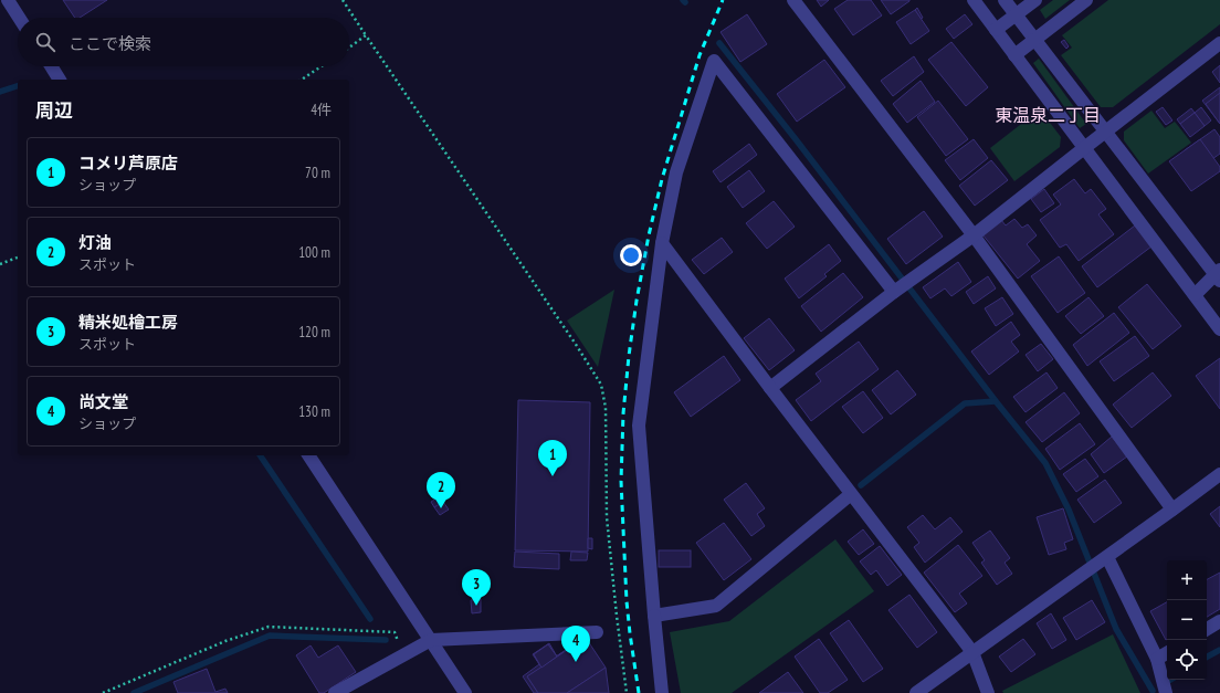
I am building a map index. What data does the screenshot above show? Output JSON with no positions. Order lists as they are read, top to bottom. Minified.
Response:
{"districts":["東温泉二丁目"],"page":{"search":"ここで検索","heading":["周辺","4件"],"list":[{"mark":"1","name":"コメリ芦原店","note":"ショップ","value":"70 m"},{"mark":"2","name":"灯油","note":"スポット","value":"100 m"},{"mark":"3","name":"精米処檜工房","note":"スポット","value":"120 m"},{"mark":"4","name":"尚文堂","note":"ショップ","value":"130 m"}],"pins":["1","2","3","4"],"map_buttons":["+","−"]}}
